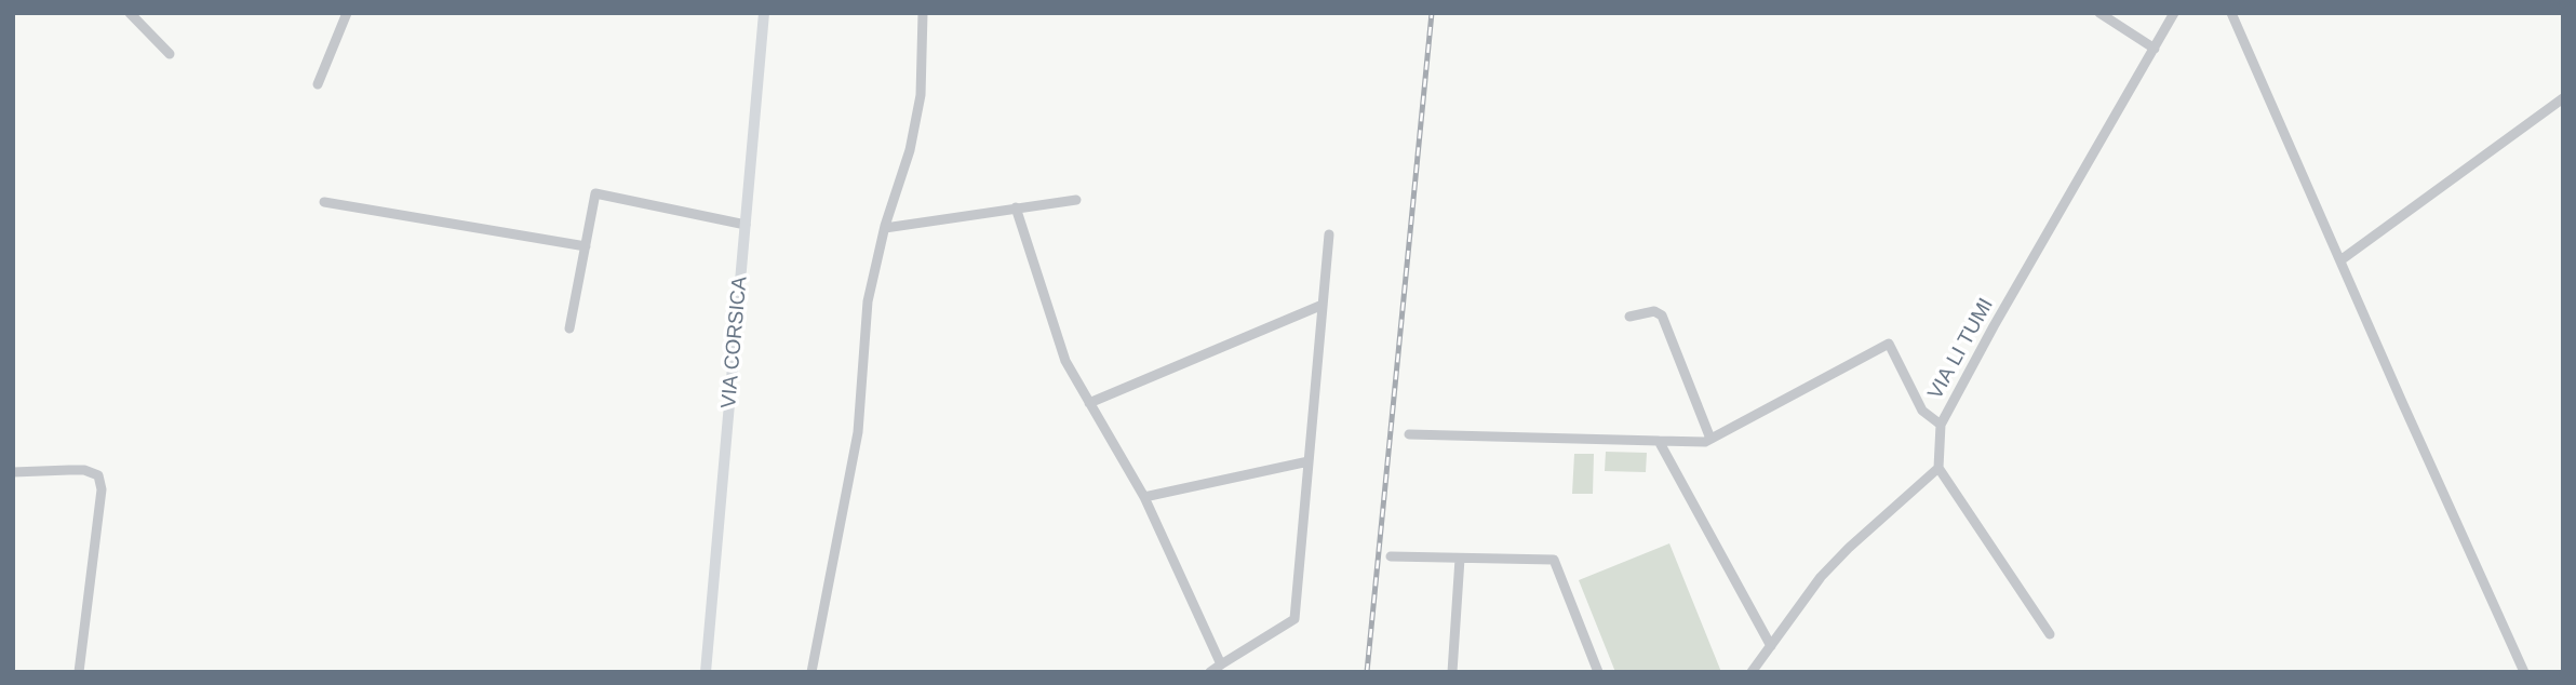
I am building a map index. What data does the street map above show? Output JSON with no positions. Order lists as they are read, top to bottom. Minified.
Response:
{"streets":{"main road":["VIA CORSICA"],"street":["VIA LI TUMI"]}}
